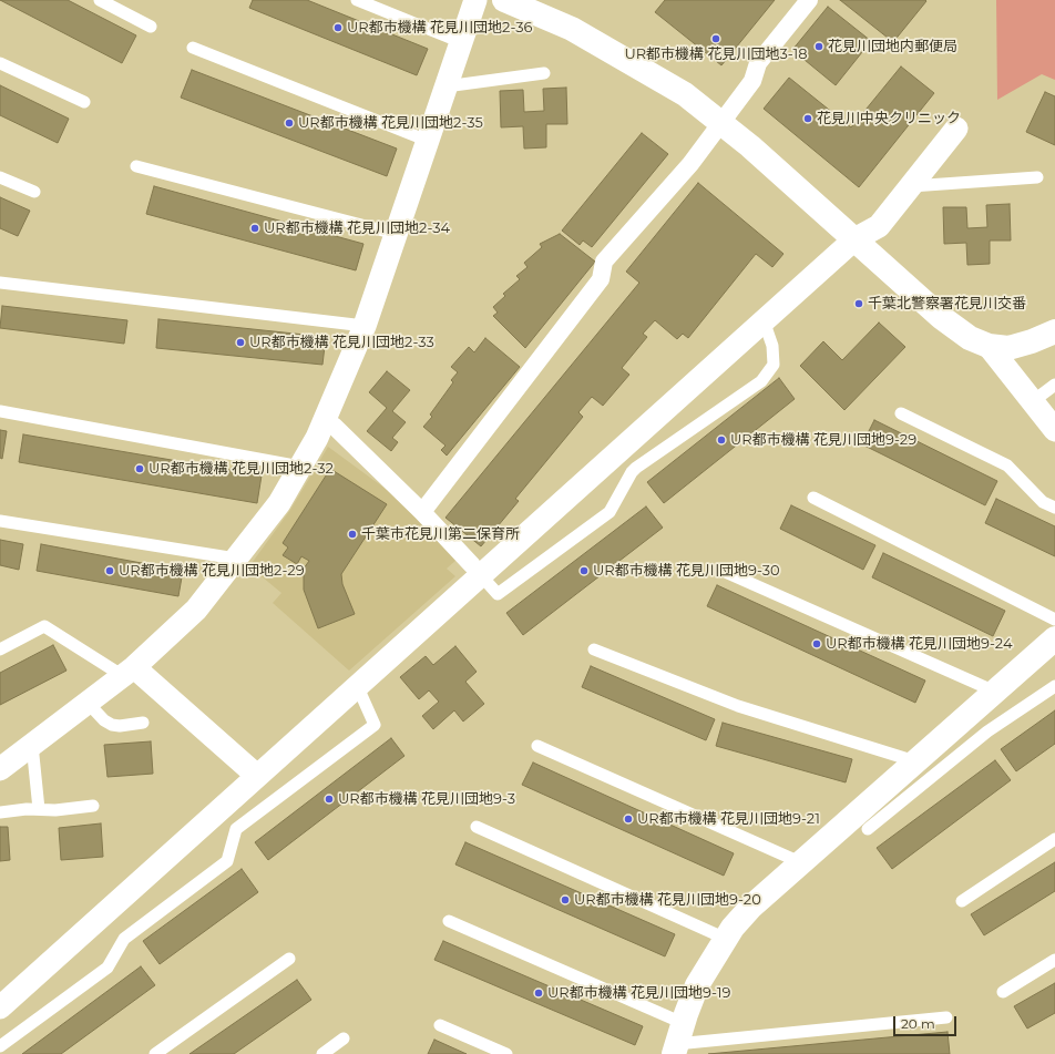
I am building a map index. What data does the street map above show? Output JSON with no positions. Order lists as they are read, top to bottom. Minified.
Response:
{"places":["UR都市機構 花見川団地2-36","UR都市機構 花見川団地3-18","花見川団地内郵便局","花見川中央クリニック","UR都市機構 花見川団地2-35","UR都市機構 花見川団地2-34","千葉北警察署花見川交番","UR都市機構 花見川団地2-33","UR都市機構 花見川団地9-29","UR都市機構 花見川団地2-32","千葉市花見川第二保育所","UR都市機構 花見川団地2-29","UR都市機構 花見川団地9-30","UR都市機構 花見川団地9-24","UR都市機構 花見川団地9-3","UR都市機構 花見川団地9-21","UR都市機構 花見川団地9-20","UR都市機構 花見川団地9-19"],"scale_bar":"20 m"}
